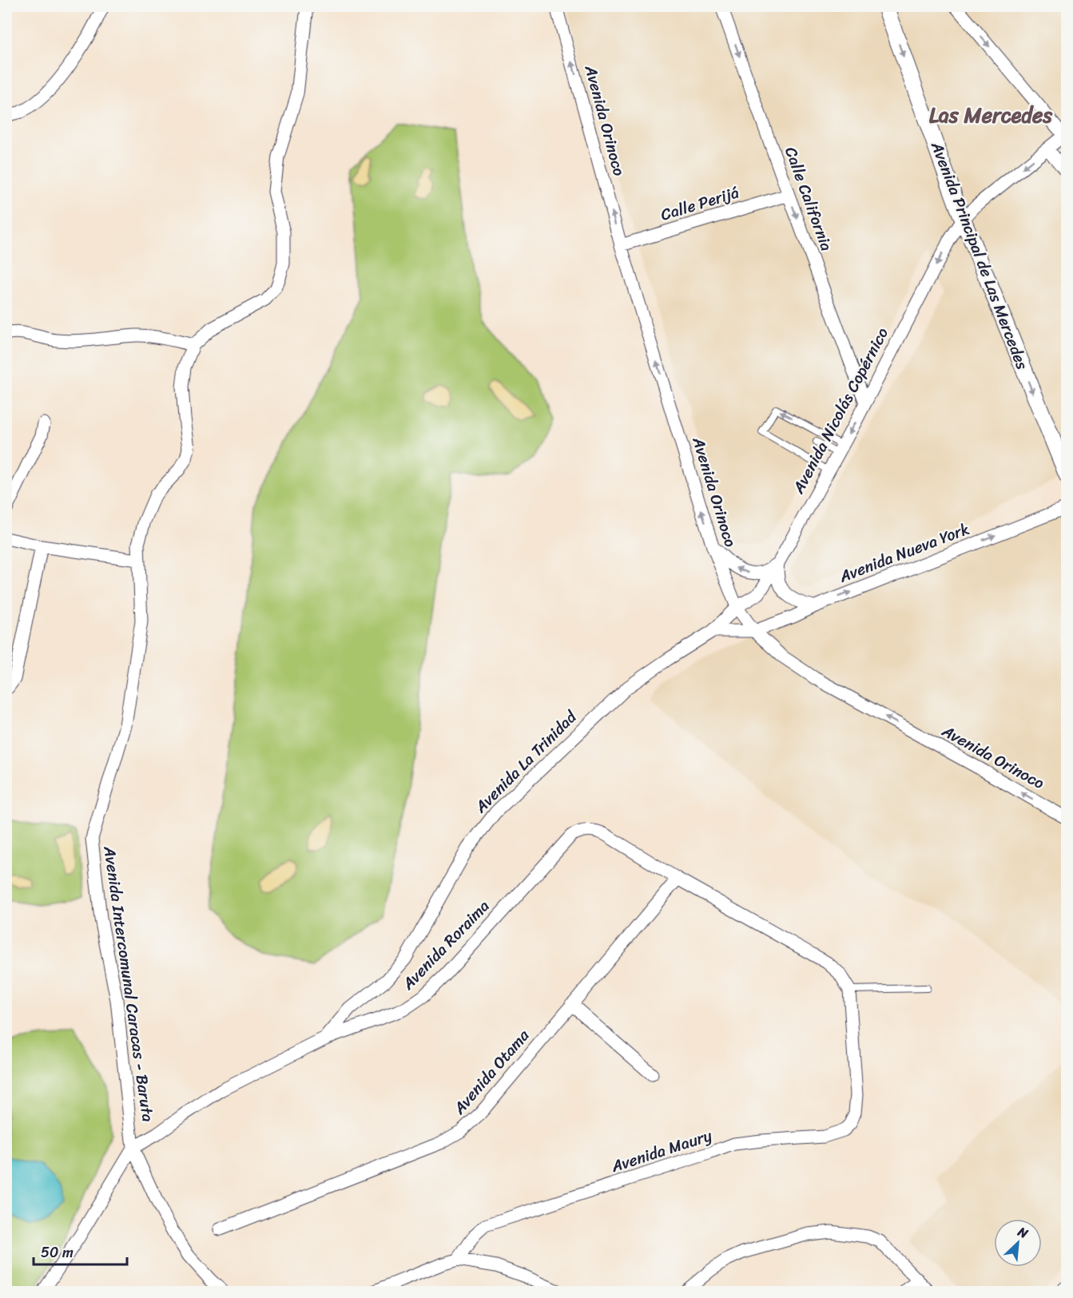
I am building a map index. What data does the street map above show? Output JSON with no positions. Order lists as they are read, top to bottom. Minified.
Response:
{"streets":{"street":["Avenida Orinoco","Calle California","Calle Perijá","Avenida Principal de Las Mercedes","Avenida Nicolás Copérnico","Avenida Nueva York","Avenida La Trinidad","Avenida Roraima","Avenida Intercomunal Caracas - Baruta","Avenida Otama","Avenida Maury"]},"crossings":[["Avenida Orinoco","Calle Perijá"],["Avenida Orinoco","Avenida Nicolás Copérnico"],["Avenida Orinoco","Avenida Nueva York"],["Avenida Orinoco","Avenida La Trinidad"],["Calle California","Calle Perijá"],["Calle California","Avenida Nicolás Copérnico"],["Avenida Principal de Las Mercedes","Avenida Nicolás Copérnico"],["Avenida Nicolás Copérnico","Avenida La Trinidad"],["Avenida La Trinidad","Avenida Roraima"],["Avenida Roraima","Avenida Intercomunal Caracas - Baruta"],["Avenida Roraima","Avenida Otama"],["Avenida Roraima","Avenida Maury"]],"one_way":["Avenida Orinoco","Calle California","Avenida Nicolás Copérnico","Avenida Nueva York"],"districts":["Las Mercedes"],"scale_bar":"50 m","north":"top right"}
